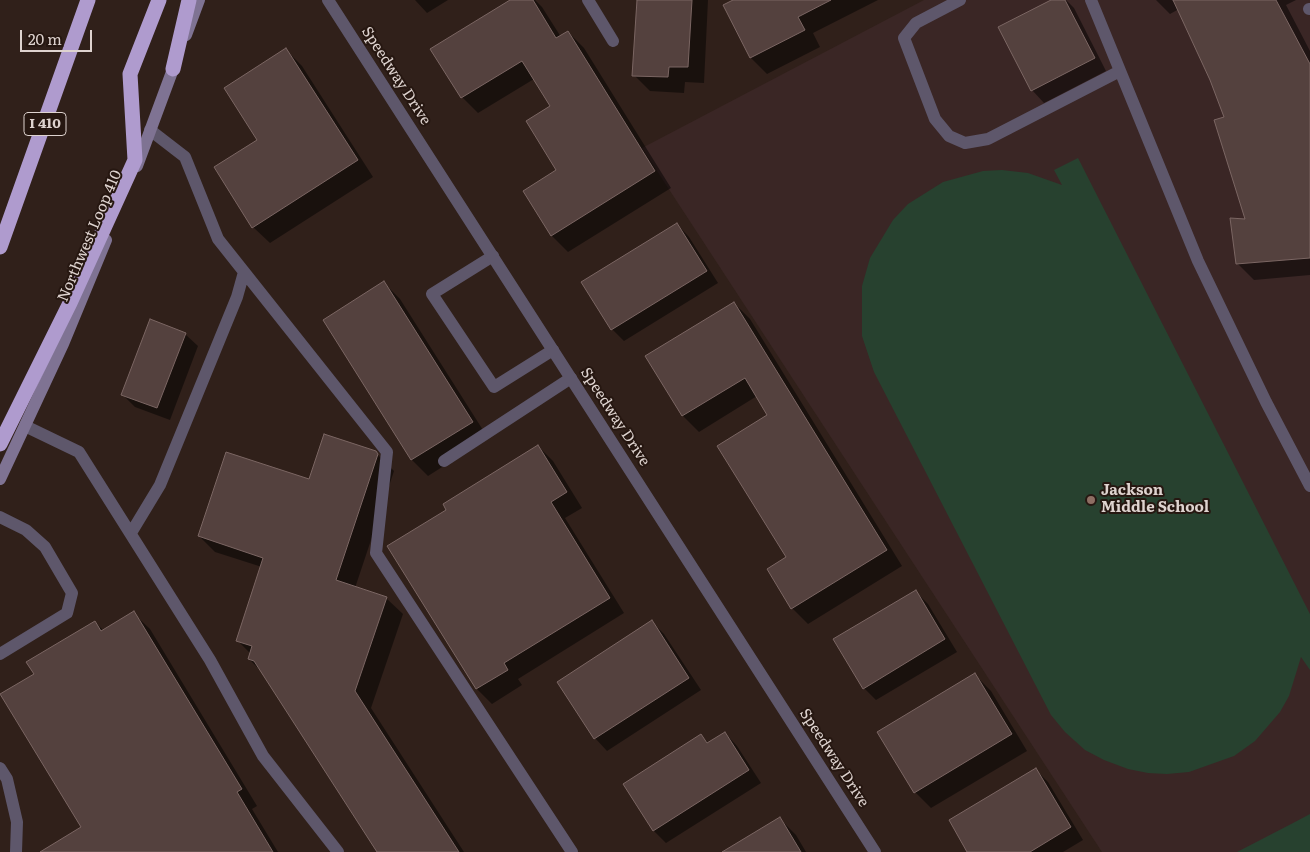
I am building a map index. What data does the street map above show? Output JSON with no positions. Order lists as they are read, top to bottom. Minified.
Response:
{"streets":{"highway":["I 410"],"main road":["Northwest Loop 410"],"street":["Speedway Drive"]},"places":["Jackson Middle School"],"scale_bar":"20 m"}
